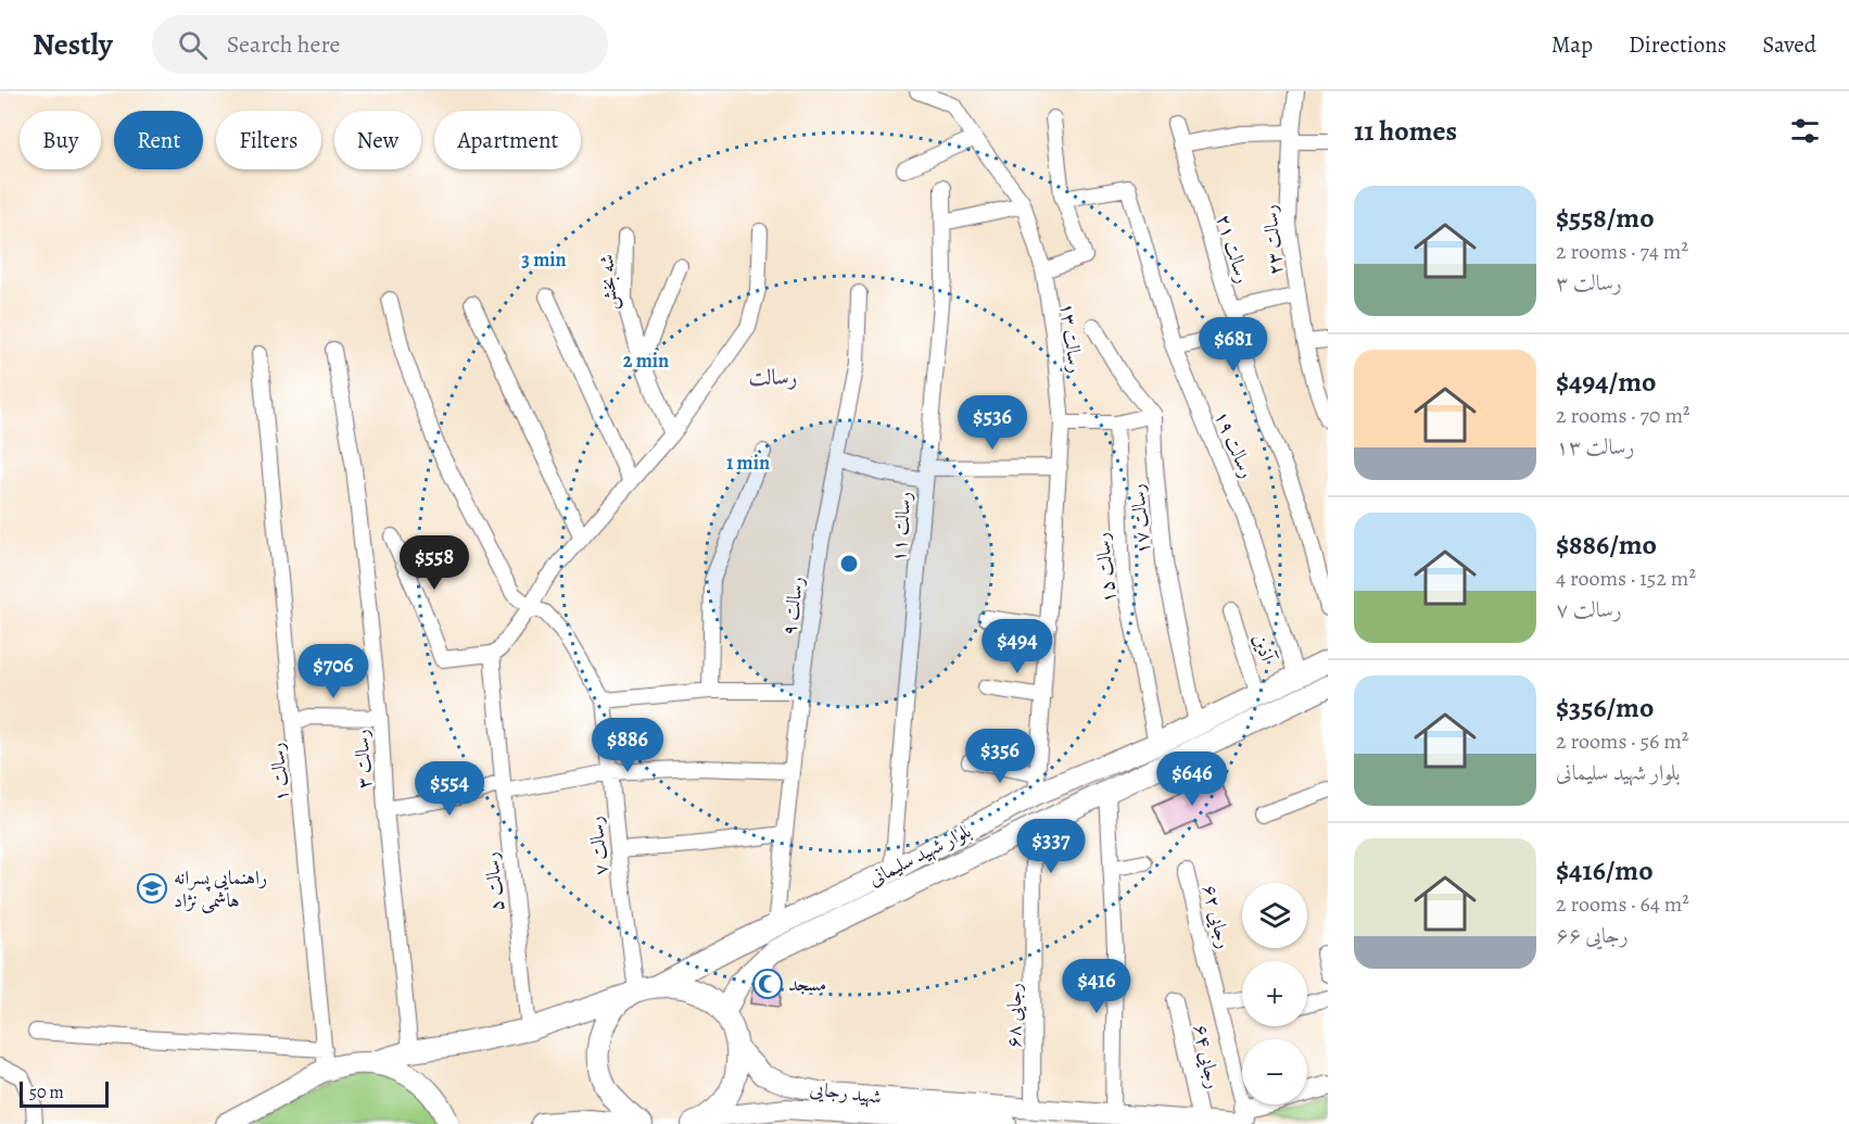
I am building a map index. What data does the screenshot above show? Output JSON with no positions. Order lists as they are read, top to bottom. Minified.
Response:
{"streets":{"main road":["بلوار شهید سلیمانی","شهید رجایی"],"street":["رسالت ۲۳","رسالت ۲۱","شه بخش","رسالت ۱۳","رسالت ۱۹","رسالت ۱۷","رسالت ۱۱","رسالت ۱۵","رسالت ۹","آذین","رسالت ۳","رسالت ۱","رسالت ۷","رسالت ۵","رجایی ۶۲","رجایی ۶۸","رجایی ۶۴"]},"crossings":[["رسالت ۱۳","بلوار شهید سلیمانی"],["رسالت ۱۹","بلوار شهید سلیمانی"],["رسالت ۱۷","بلوار شهید سلیمانی"],["رسالت ۱۱","بلوار شهید سلیمانی"],["رسالت ۱۵","بلوار شهید سلیمانی"],["رسالت ۹","بلوار شهید سلیمانی"],["آذین","بلوار شهید سلیمانی"],["رسالت ۳","بلوار شهید سلیمانی"],["رسالت ۷","بلوار شهید سلیمانی"],["بلوار شهید سلیمانی","رسالت ۵"],["بلوار شهید سلیمانی","رجایی ۶۸"],["رجایی ۶۲","شهید رجایی"],["رجایی ۶۸","شهید رجایی"],["رجایی ۶۴","شهید رجایی"]],"districts":["رسالت"],"places":{"school or university":["راهنمایی پسرانه هاشمی نژاد"],"mosque":["مسجد"]},"scale_bar":"50 m","page":{"header":"Nestly","search":"Search here","nav":["Map","Directions","Saved"],"heading":"11 homes","chip":["Buy","Rent","Filters","New","Apartment"],"list":[{"name":"$558/mo","note":"2 rooms · 74 m² · رسالت ۳"},{"name":"$494/mo","note":"2 rooms · 70 m² · رسالت ۱۳"},{"name":"$886/mo","note":"4 rooms · 152 m² · رسالت ۷"},{"name":"$356/mo","note":"2 rooms · 56 m² · بلوار شهید سلیمانی"},{"name":"$416/mo","note":"2 rooms · 64 m² · رجایی ۶۶"}],"price":["$681","$536","$558","$494","$706","$886","$356","$646","$554","$337","$416"],"map_buttons":["+","−"],"scale":"50 m"},"rings":["3 min","2 min","1 min"]}
